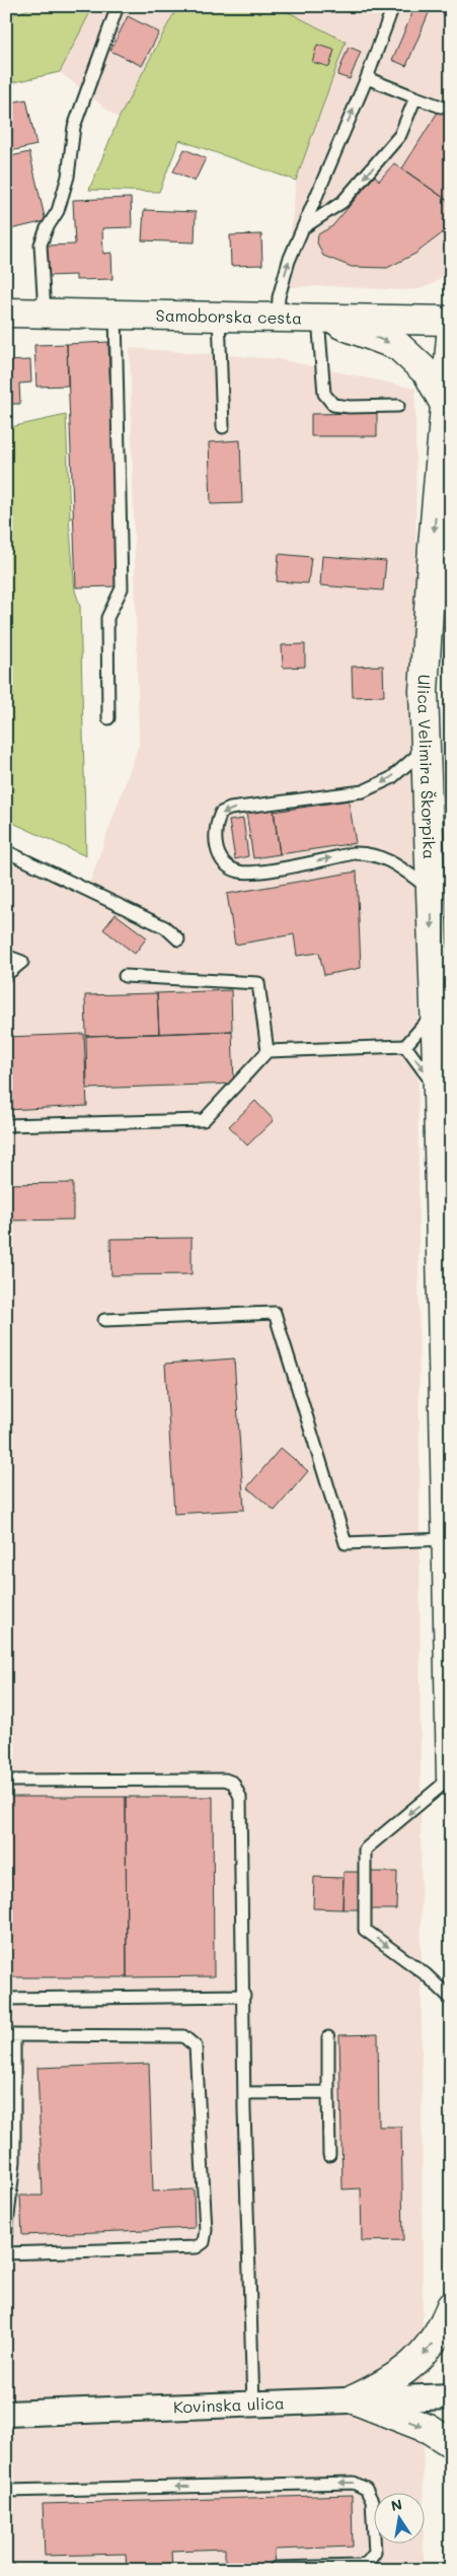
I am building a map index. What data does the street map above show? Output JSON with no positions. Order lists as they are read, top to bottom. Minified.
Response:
{"streets":{"main road":["Samoborska cesta","Ulica Velimira Škorpika"],"street":["Kovinska ulica"]},"north":"top"}
